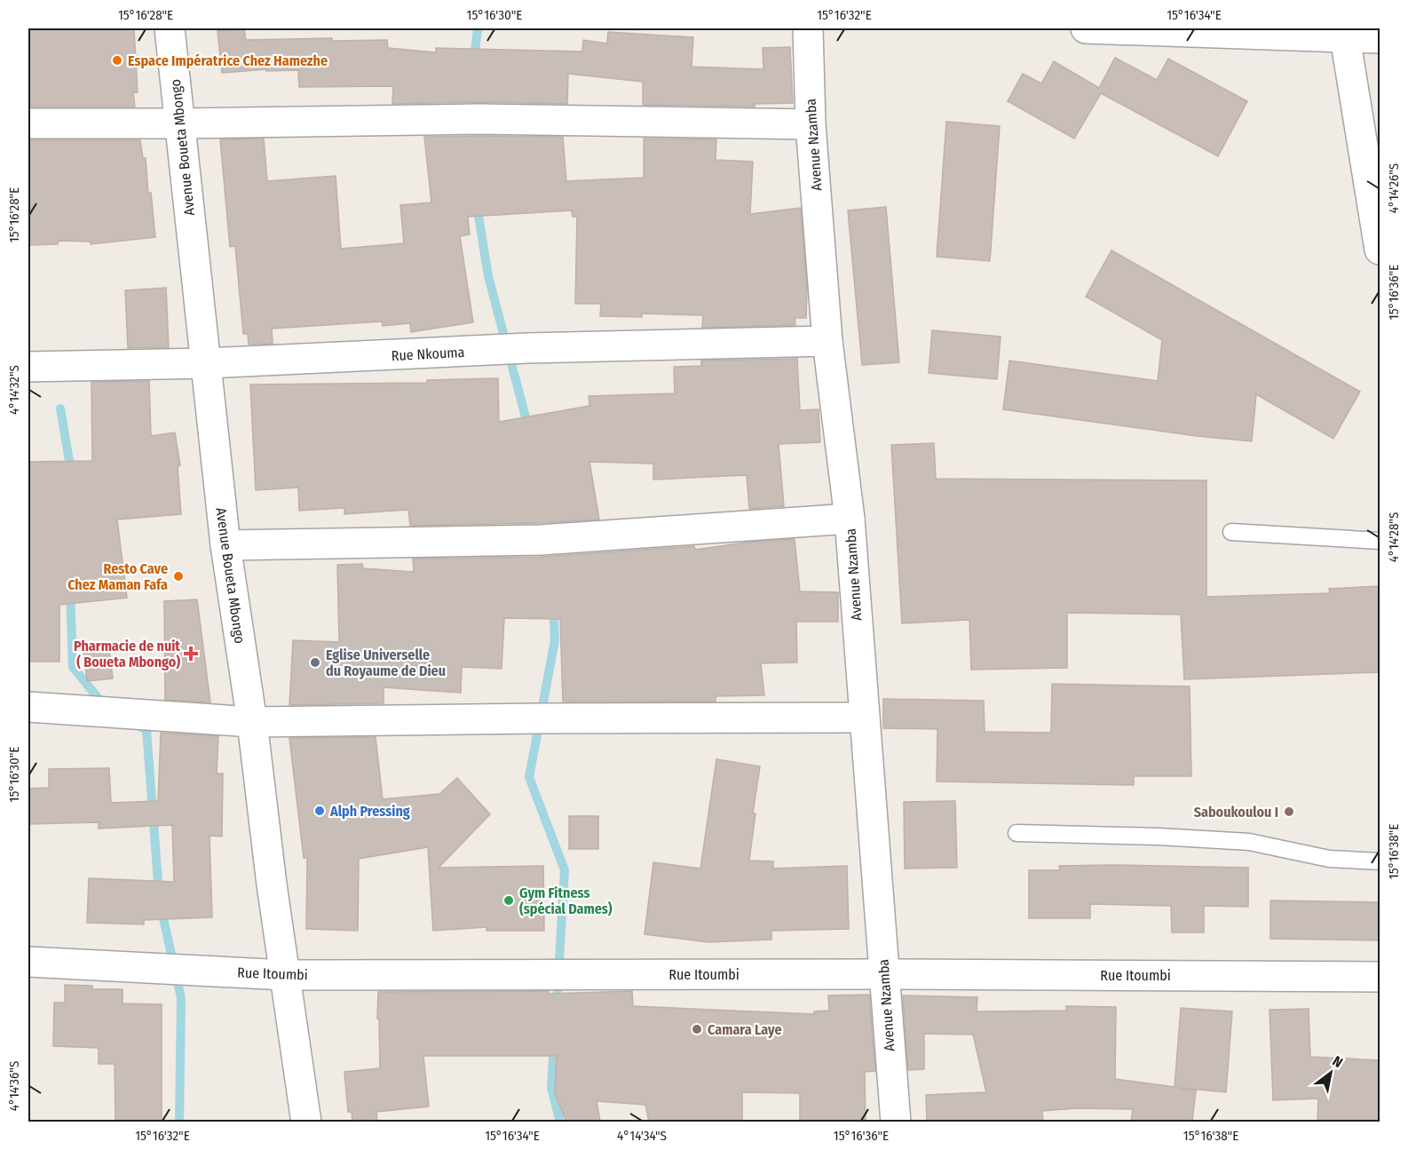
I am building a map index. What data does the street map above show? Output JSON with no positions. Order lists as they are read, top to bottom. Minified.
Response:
{"streets":{"street":["Avenue Nzamba","Avenue Boueta Mbongo","Rue Nkouma","Rue Itoumbi"]},"crossings":[["Avenue Nzamba","Rue Nkouma"],["Avenue Nzamba","Rue Itoumbi"],["Avenue Boueta Mbongo","Rue Nkouma"],["Avenue Boueta Mbongo","Rue Itoumbi"]],"places":{"other":["Espace Impératrice Chez Hamezhe","Resto Cave Chez Maman Fafa","Eglise Universelle du Royaume de Dieu","Alph Pressing","Saboukoulou I","Gym Fitness (spécial Dames)","Camara Laye"],"health":["Pharmacie de nuit ( Boueta Mbongo)"]},"north":"top right","coordinates":["15°16'28\"E","15°16'30\"E","15°16'32\"E","15°16'34\"E","4°14'26\"S","15°16'36\"E","4°14'32\"S","4°14'28\"S","15°16'38\"E","4°14'36\"S","4°14'34\"S"]}
